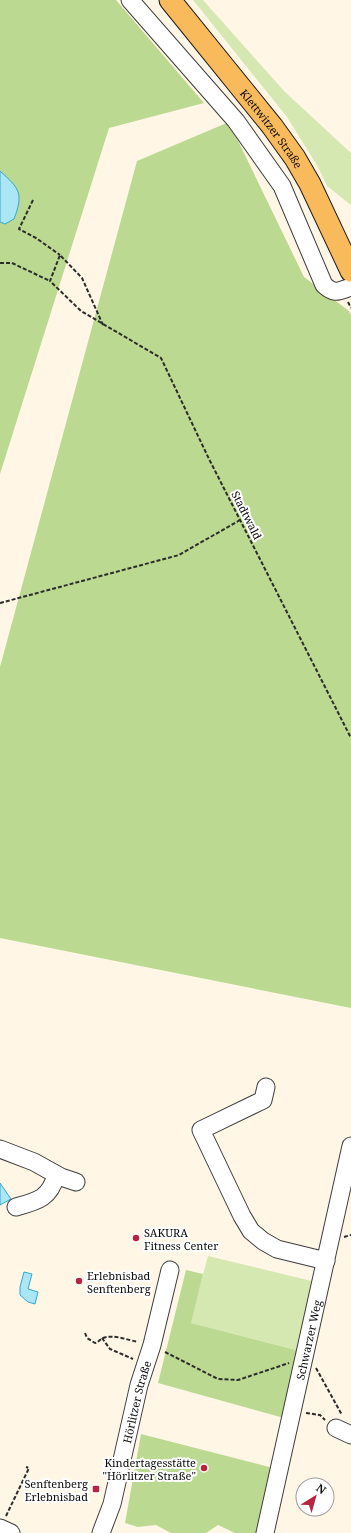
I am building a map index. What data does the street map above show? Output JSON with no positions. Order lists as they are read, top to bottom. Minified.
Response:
{"streets":{"main road":["Klettwitzer Straße"],"street":["Schwarzer Weg","Hörlitzer Straße"],"path":["Stadtwald"]},"places":{"other":["SAKURA Fitness Center","Erlebnisbad Senftenberg","Kindertagesstätte \"Hörlitzer Straße\""],"transit":["Senftenberg Erlebnisbad"]},"north":"top right"}
